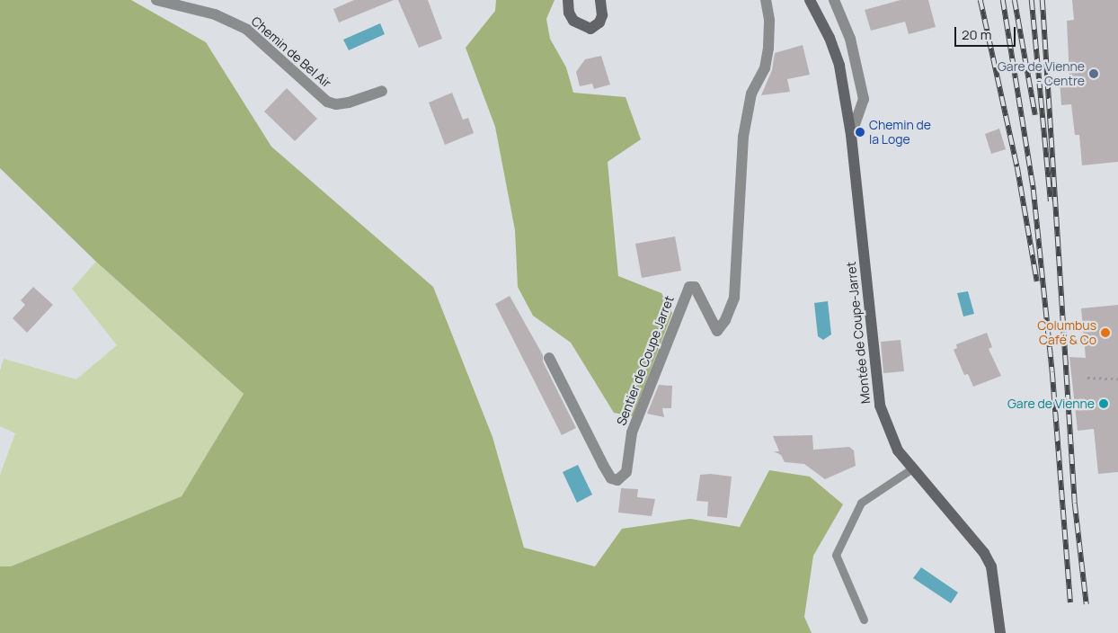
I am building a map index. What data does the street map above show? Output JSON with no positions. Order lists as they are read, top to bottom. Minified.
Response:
{"streets":{"main road":["Montée de Coupe-Jarret"],"street":["Chemin de Bel Air","Sentier de Coupe Jarret"]},"places":["Gare de Vienne - Centre","Chemin de la Loge","Columbus Café & Co","Gare de Vienne"],"scale_bar":"20 m"}
